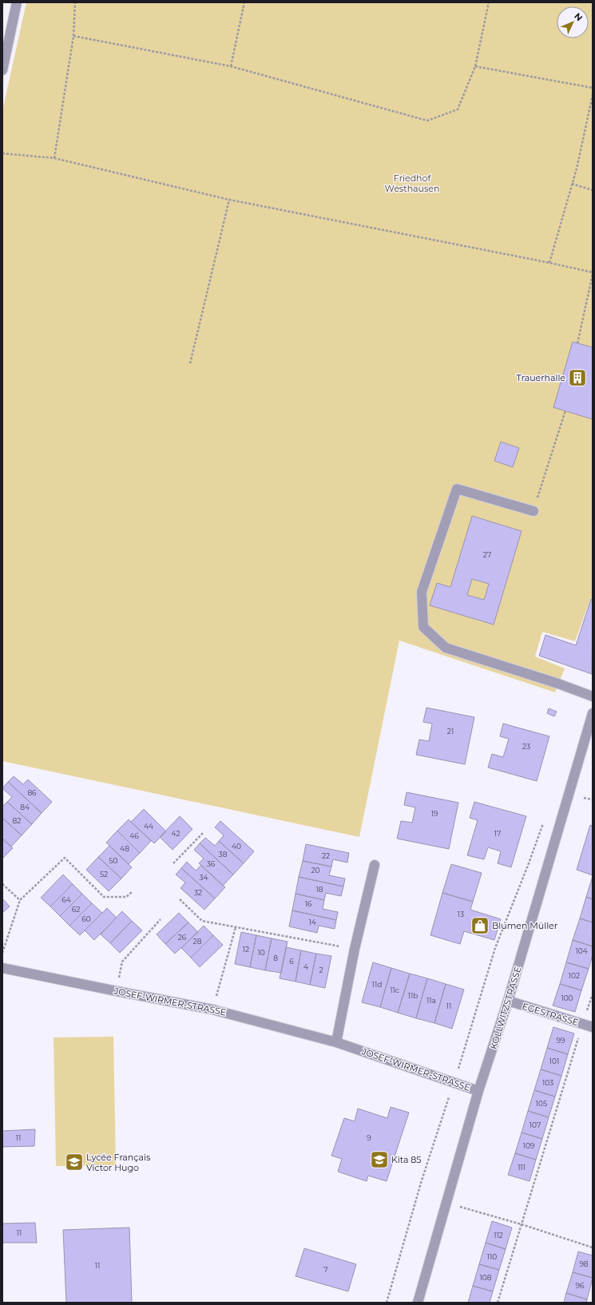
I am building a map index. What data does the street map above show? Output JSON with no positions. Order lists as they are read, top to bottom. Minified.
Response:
{"streets":{"street":["JOSEF-WIRMER-STRASSE","KOLLWITZSTRASSE","EGESTRASSE"]},"crossings":[["JOSEF-WIRMER-STRASSE","KOLLWITZSTRASSE"],["KOLLWITZSTRASSE","EGESTRASSE"]],"parks":["Friedhof Westhausen"],"places":{"building":["Trauerhalle"],"shop":["Blumen Müller"],"school or university":["Kita 85","Lycée Français Victor Hugo"]},"house_numbers":["27","21","23","86","84","19","82","44","42","17","46","40","48","38","22","50","36","20","52","34","18","32","64","16","62","13","60","14","26","28","12","104","10","8","6","4","2","102","11d","11c","11b","100","11a","11","99","101","103","105","107","11","9","109","111","11","112","110","98","11","7","108","96"],"north":"top right"}
